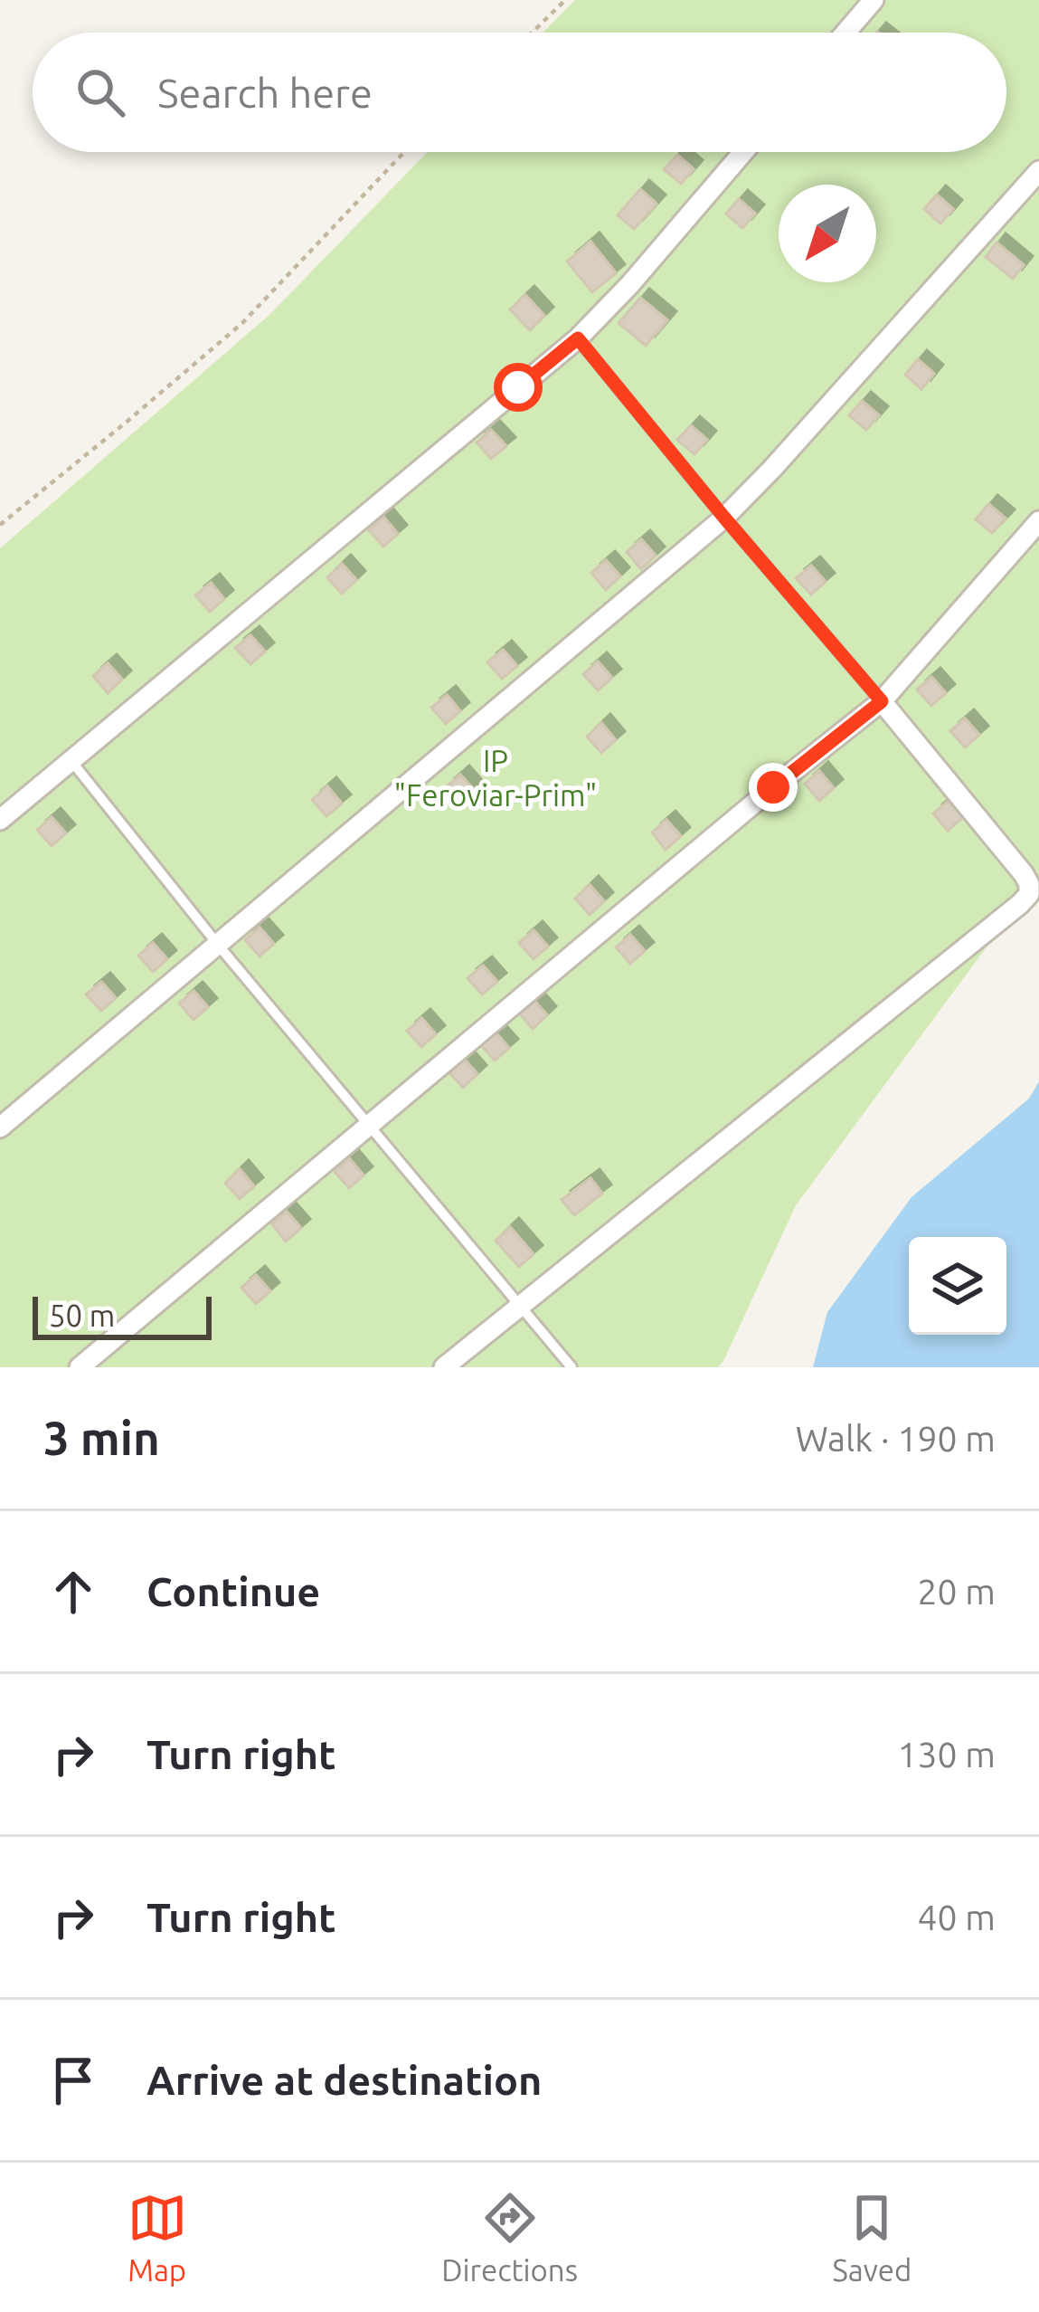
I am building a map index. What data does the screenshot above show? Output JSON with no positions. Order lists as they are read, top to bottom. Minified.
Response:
{"parks":["IP \"Feroviar-Prim\""],"scale_bar":"50 m","north":"bottom left","page":{"search":"Search here","scale":"50 m","heading":["3 min","Walk · 190 m"],"list":[["Continue","20 m"],["Turn right","130 m"],["Turn right","40 m"],"Arrive at destination"],"nav":["Map","Directions","Saved"]}}
